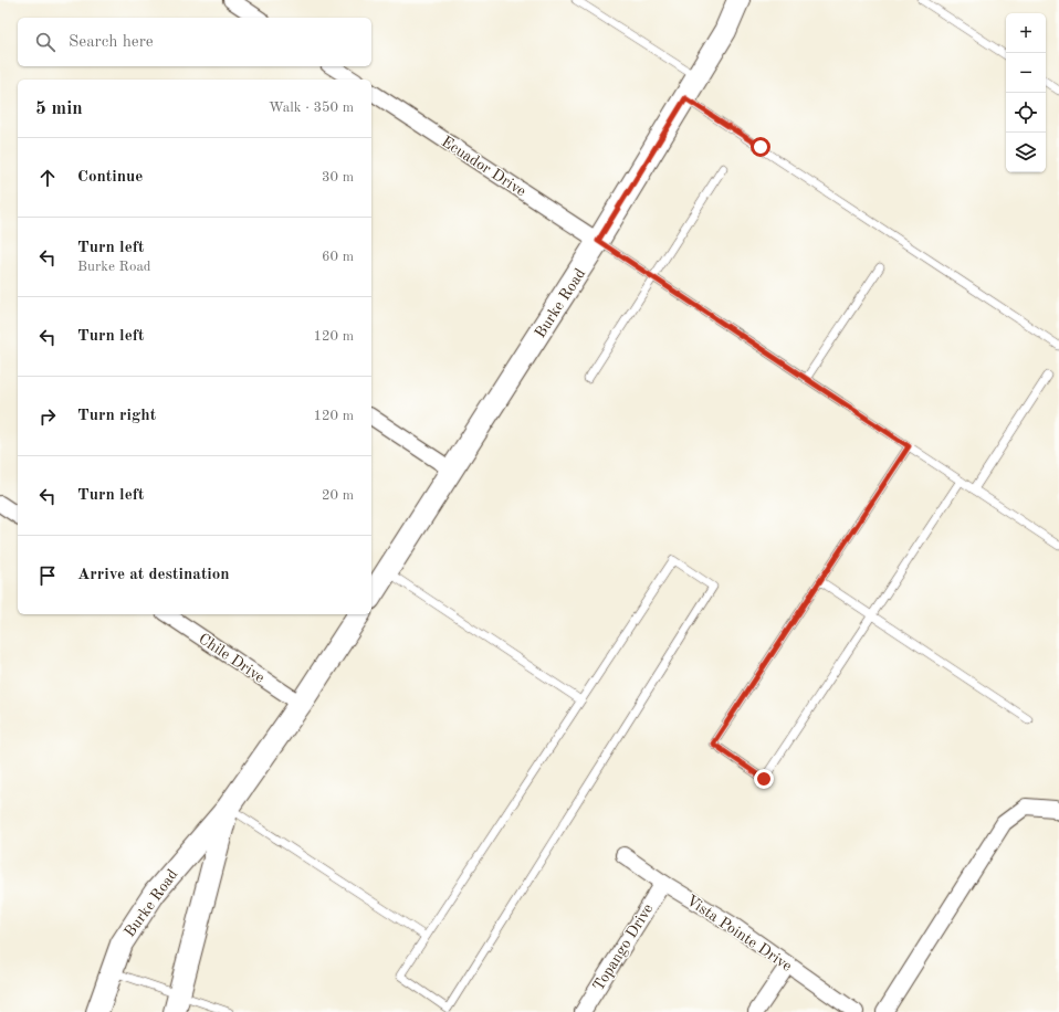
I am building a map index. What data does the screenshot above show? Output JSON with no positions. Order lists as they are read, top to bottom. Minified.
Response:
{"streets":{"main road":["Burke Road"],"street":["Ecuador Drive","Chile Drive","Vista Pointe Drive","Topango Drive"]},"crossings":[["Ecuador Drive","Burke Road"],["Burke Road","Chile Drive"],["Vista Pointe Drive","Topango Drive"]],"page":{"map_buttons":["+","−"],"search":"Search here","heading":["5 min","Walk · 350 m"],"list":[["Continue","30 m"],["Turn left","Burke Road","60 m"],["Turn left","120 m"],["Turn right","120 m"],["Turn left","20 m"],"Arrive at destination"]}}
